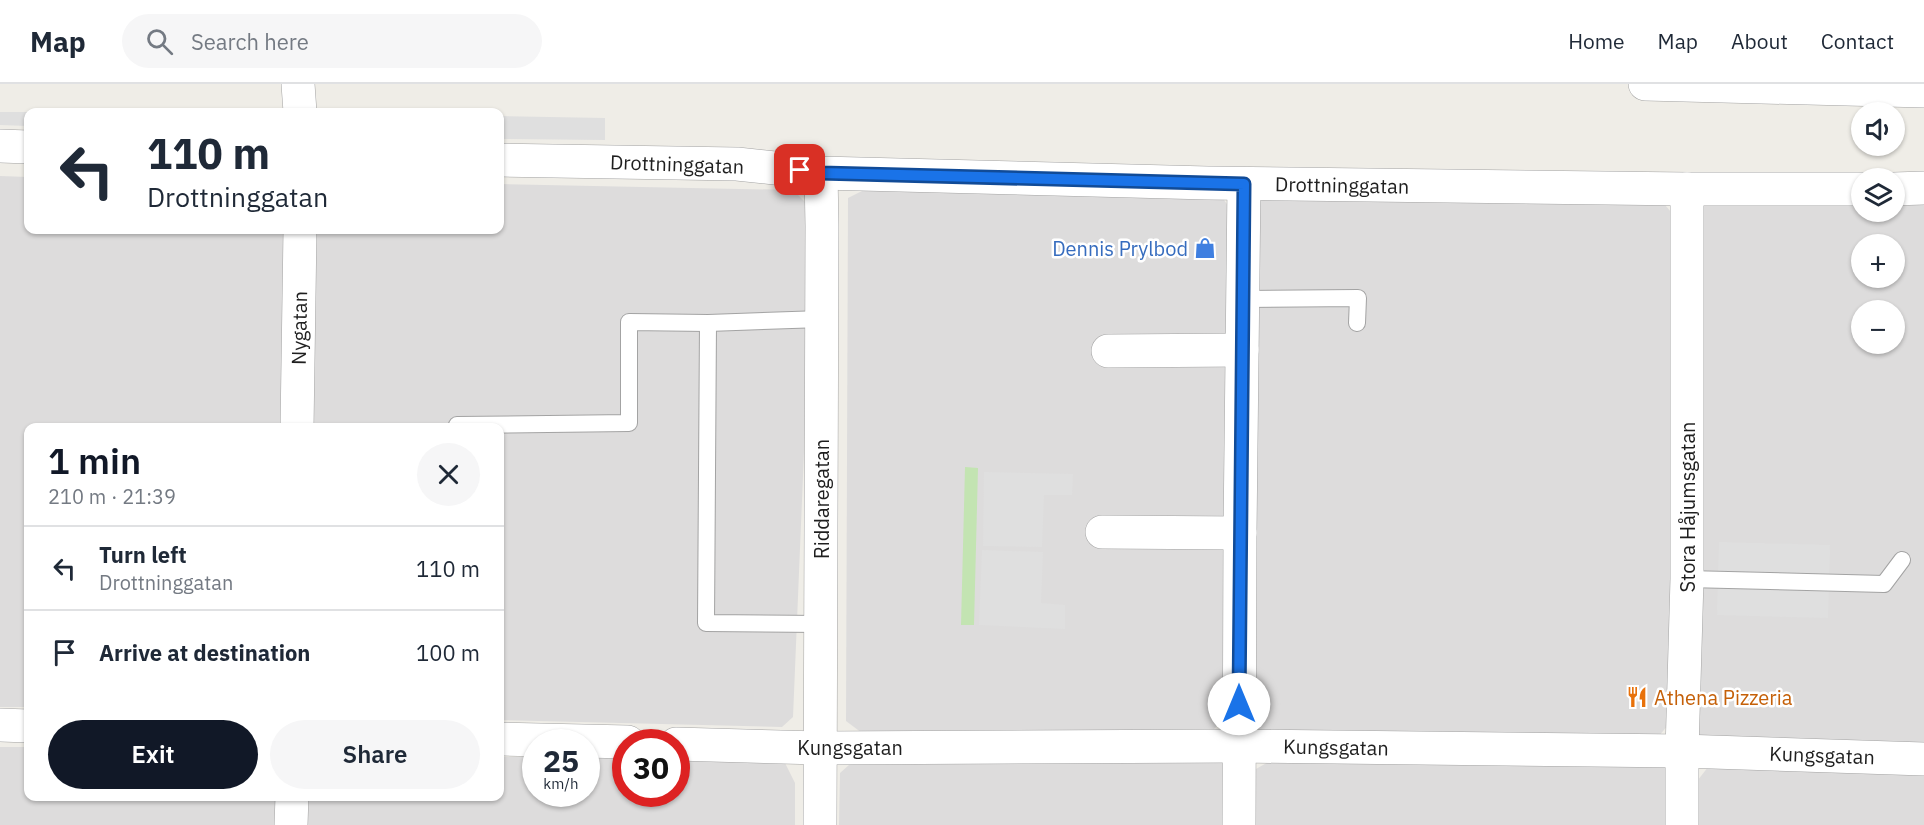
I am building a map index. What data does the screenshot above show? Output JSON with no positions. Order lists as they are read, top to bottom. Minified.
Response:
{"streets":{"street":["Drottninggatan","Nygatan","Riddaregatan","Stora Håjumsgatan","Kungsgatan"]},"crossings":[["Drottninggatan","Riddaregatan"],["Drottninggatan","Stora Håjumsgatan"],["Riddaregatan","Kungsgatan"],["Stora Håjumsgatan","Kungsgatan"]],"places":{"shop":["Dennis Prylbod"],"restaurant":["Athena Pizzeria"]},"page":{"header":"Map","search":"Search here","nav":["Home","Map","About","Contact"],"map_buttons":["+","−"],"turn":["110 m","Drottninggatan"],"heading":["1 min","210 m · 21:39"],"list":[{"name":"Turn left","note":"Drottninggatan","value":"110 m"},{"name":"Arrive at destination","value":"100 m"}],"buttons":["Exit","Share"],"speed":"25 km/h","limit":"30"}}
